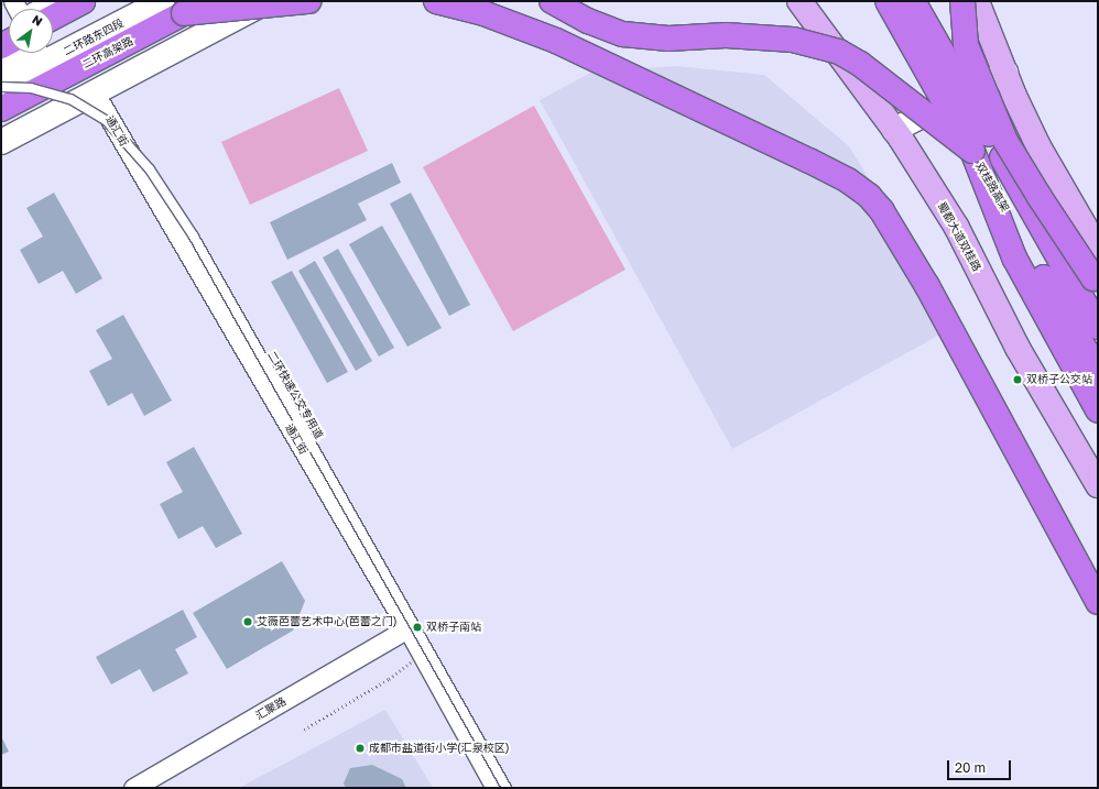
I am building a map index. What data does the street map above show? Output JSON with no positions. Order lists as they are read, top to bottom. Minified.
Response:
{"streets":{"highway":["二环高架路","双桂路高架"],"main road":["二环路东四段","蜀都大道双桂路"],"street":["通汇街","汇聚路"],"lane":["二环快速公交专用道"]},"crossings":[["二环路东四段","二环快速公交专用道"],["通汇街","汇聚路"]],"places":["双桥子公交站","艾薇芭蕾艺术中心(芭蕾之门)","双桥子南站","成都市盐道街小学(汇泉校区)"],"scale_bar":"20 m","north":"top right"}
